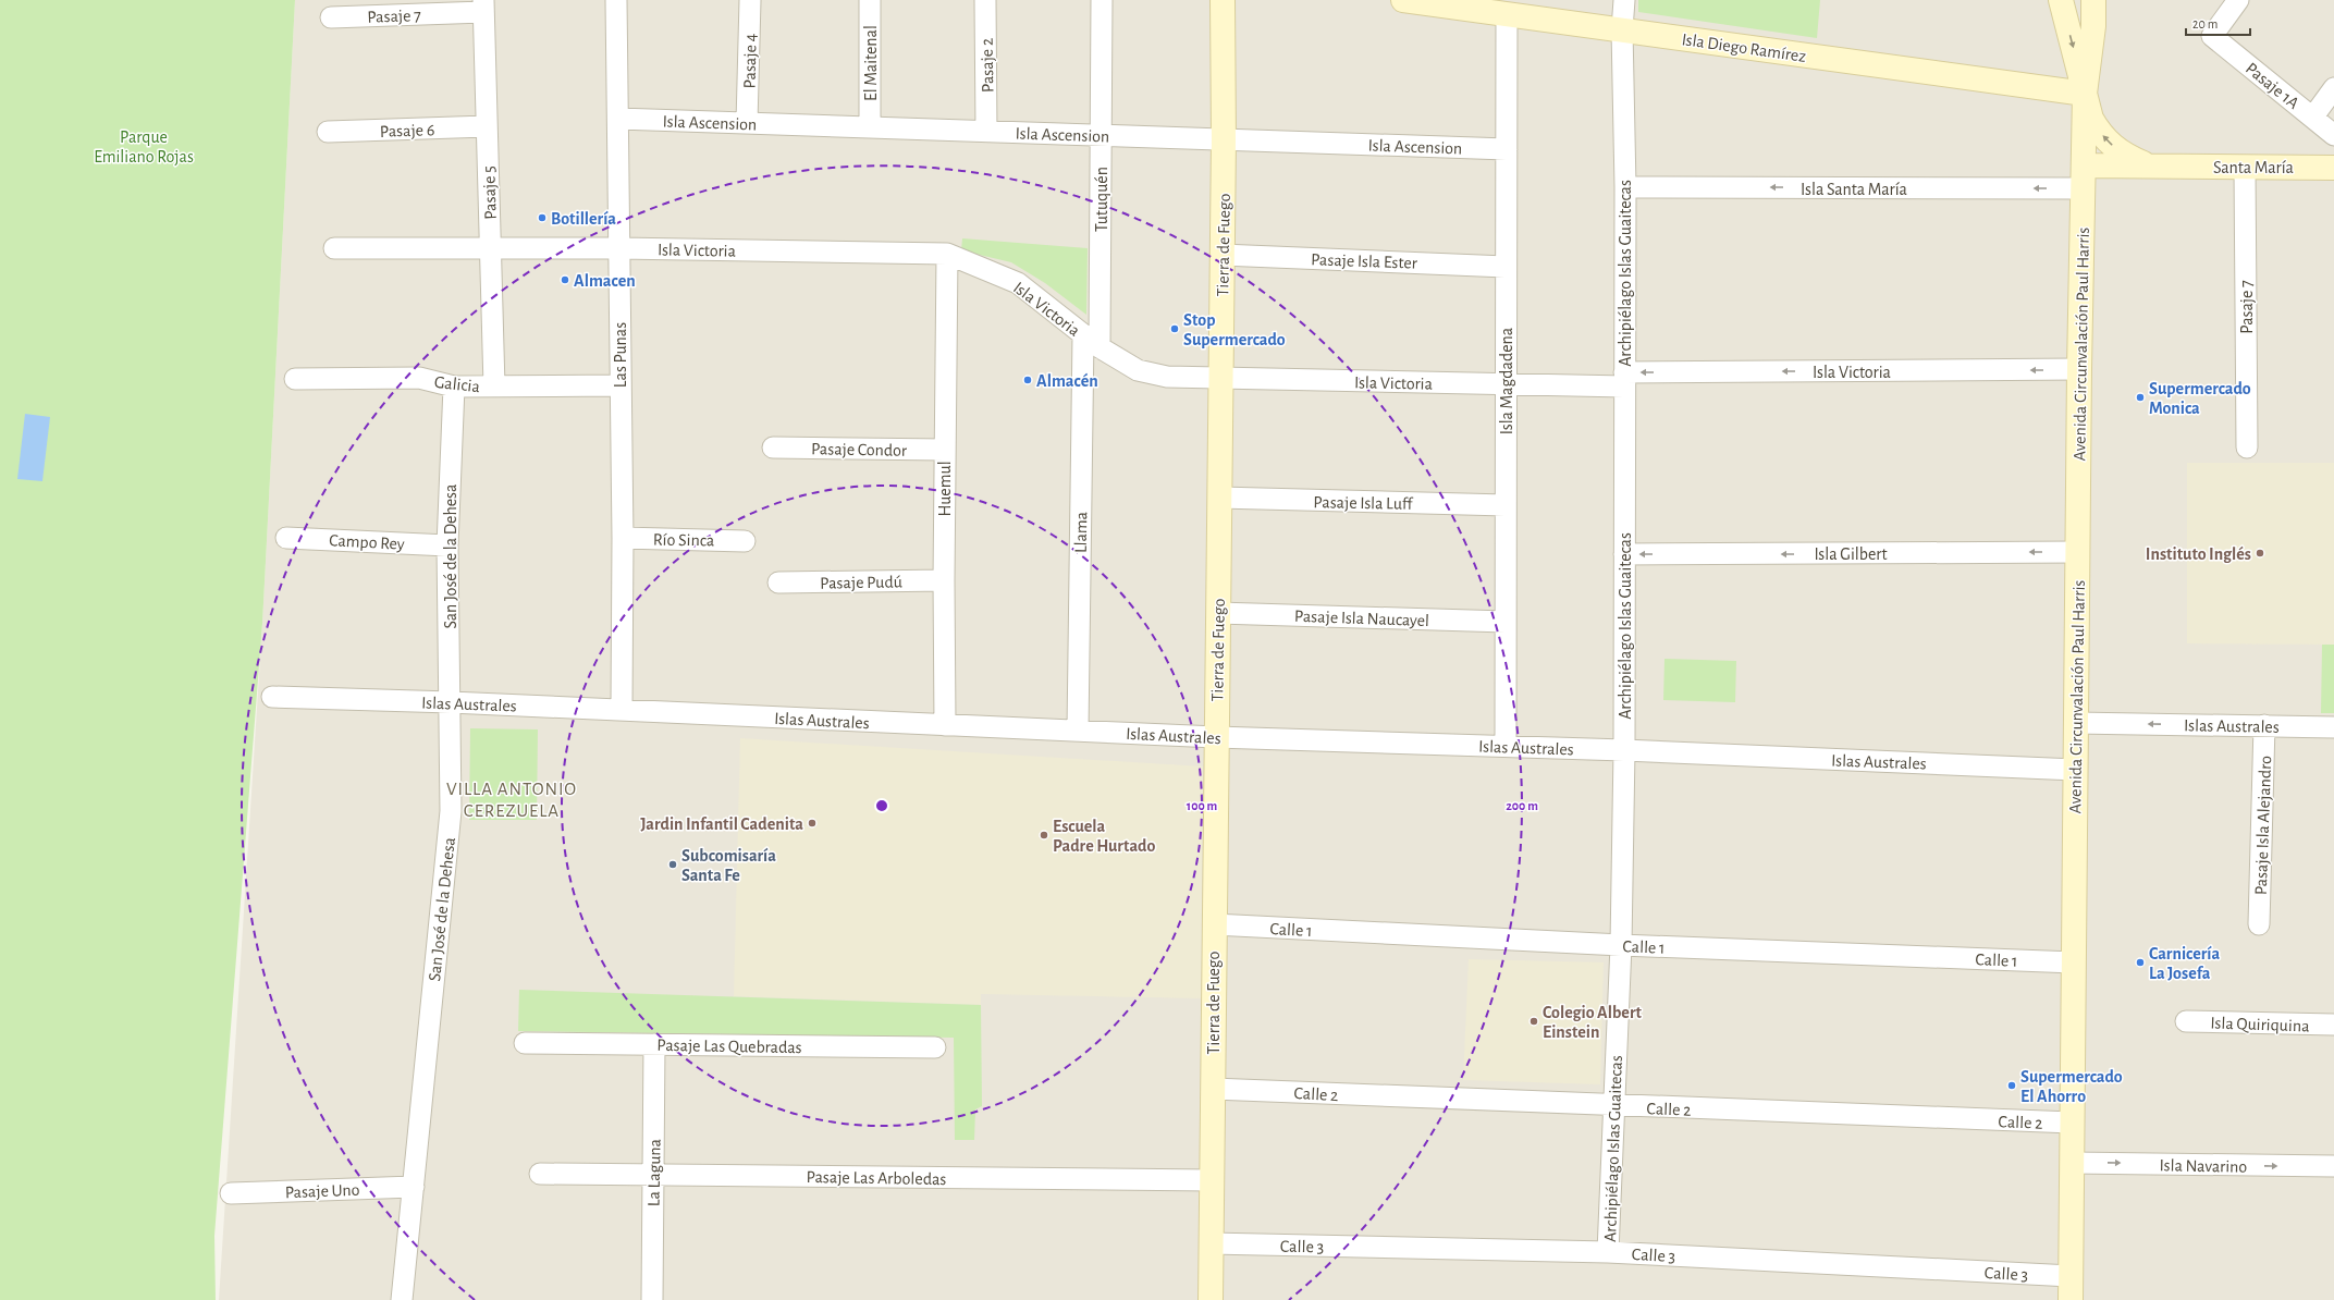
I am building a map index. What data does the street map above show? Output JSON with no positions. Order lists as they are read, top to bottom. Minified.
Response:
{"streets":{"street":["Pasaje 7","Isla Diego Ramírez","Pasaje 4","El Maitenal","Pasaje 2","Pasaje 1A","Isla Ascension","Pasaje 6","Santa María","Isla Santa María","Pasaje 5","Tutuquén","Tierra de Fuego","Isla Victoria","Pasaje Isla Ester","Archipiélago Islas Guaitecas","Avenida Circunvalación Paul Harris","Las Punas","Isla Magdadena","Galicia","Pasaje Condor","Huemul","Pasaje Isla Luff","Llama","Río Sinca","Campo Rey","Isla Gilbert","San José de la Dehesa","Pasaje Pudú","Pasaje Isla Naucayel","Islas Australes","Pasaje Isla Alejandro","Calle 1","Isla Quiriquina","Pasaje Las Quebradas","Calle 2","Isla Navarino","La Laguna","Pasaje Las Arboledas","Pasaje Uno","Calle 3"]},"crossings":[["Pasaje 7","Santa María"],["Pasaje 7","Pasaje 5"],["Isla Diego Ramírez","Santa María"],["Isla Diego Ramírez","Archipiélago Islas Guaitecas"],["Isla Diego Ramírez","Avenida Circunvalación Paul Harris"],["Isla Diego Ramírez","Isla Magdadena"],["Pasaje 4","Isla Ascension"],["El Maitenal","Isla Ascension"],["Pasaje 2","Isla Ascension"],["Isla Ascension","Tutuquén"],["Isla Ascension","Tierra de Fuego"],["Isla Ascension","Las Punas"],["Isla Ascension","Isla Magdadena"],["Pasaje 6","Pasaje 5"],["Santa María","Avenida Circunvalación Paul Harris"],["Isla Santa María","Archipiélago Islas Guaitecas"],["Isla Santa María","Avenida Circunvalación Paul Harris"],["Pasaje 5","Isla Victoria"],["Pasaje 5","Galicia"],["Tutuquén","Isla Victoria"],["Tutuquén","Llama"],["Tierra de Fuego","Isla Victoria"],["Tierra de Fuego","Pasaje Isla Ester"],["Tierra de Fuego","Pasaje Isla Luff"],["Tierra de Fuego","Pasaje Isla Naucayel"],["Tierra de Fuego","Islas Australes"],["Tierra de Fuego","Calle 1"],["Tierra de Fuego","Calle 2"],["Tierra de Fuego","Pasaje Las Arboledas"],["Tierra de Fuego","Calle 3"],["Isla Victoria","Archipiélago Islas Guaitecas"],["Isla Victoria","Avenida Circunvalación Paul Harris"],["Isla Victoria","Las Punas"],["Isla Victoria","Isla Magdadena"],["Isla Victoria","Huemul"],["Isla Victoria","Llama"],["Pasaje Isla Ester","Isla Magdadena"],["Archipiélago Islas Guaitecas","Isla Gilbert"],["Archipiélago Islas Guaitecas","Islas Australes"],["Archipiélago Islas Guaitecas","Calle 1"],["Archipiélago Islas Guaitecas","Calle 2"],["Archipiélago Islas Guaitecas","Calle 3"],["Avenida Circunvalación Paul Harris","Isla Gilbert"],["Avenida Circunvalación Paul Harris","Islas Australes"],["Avenida Circunvalación Paul Harris","Calle 1"],["Avenida Circunvalación Paul Harris","Calle 2"],["Avenida Circunvalación Paul Harris","Isla Navarino"],["Avenida Circunvalación Paul Harris","Calle 3"],["Las Punas","Galicia"],["Las Punas","Río Sinca"],["Las Punas","Islas Australes"],["Isla Magdadena","Pasaje Isla Luff"],["Isla Magdadena","Pasaje Isla Naucayel"],["Isla Magdadena","Islas Australes"],["Galicia","San José de la Dehesa"],["Pasaje Condor","Huemul"],["Huemul","Pasaje Pudú"],["Huemul","Islas Australes"],["Llama","Islas Australes"],["Campo Rey","San José de la Dehesa"],["San José de la Dehesa","Islas Australes"],["San José de la Dehesa","Pasaje Uno"],["Islas Australes","Pasaje Isla Alejandro"],["Pasaje Las Quebradas","La Laguna"],["La Laguna","Pasaje Las Arboledas"]],"one_way":["Isla Santa María","Isla Gilbert","Isla Navarino"],"districts":["VILLA ANTONIO CEREZUELA"],"parks":["Parque Emiliano Rojas"],"places":["Botillería","Almacen","Stop Supermercado","Almacén","Supermercado Monica","Instituto Inglés","Jardin Infantil Cadenita","Escuela Padre Hurtado","Subcomisaría Santa Fe","Carnicería La Josefa","Colegio Albert Einstein","Supermercado El Ahorro"],"scale_bar":"20 m","rings":["100 m","200 m"]}
